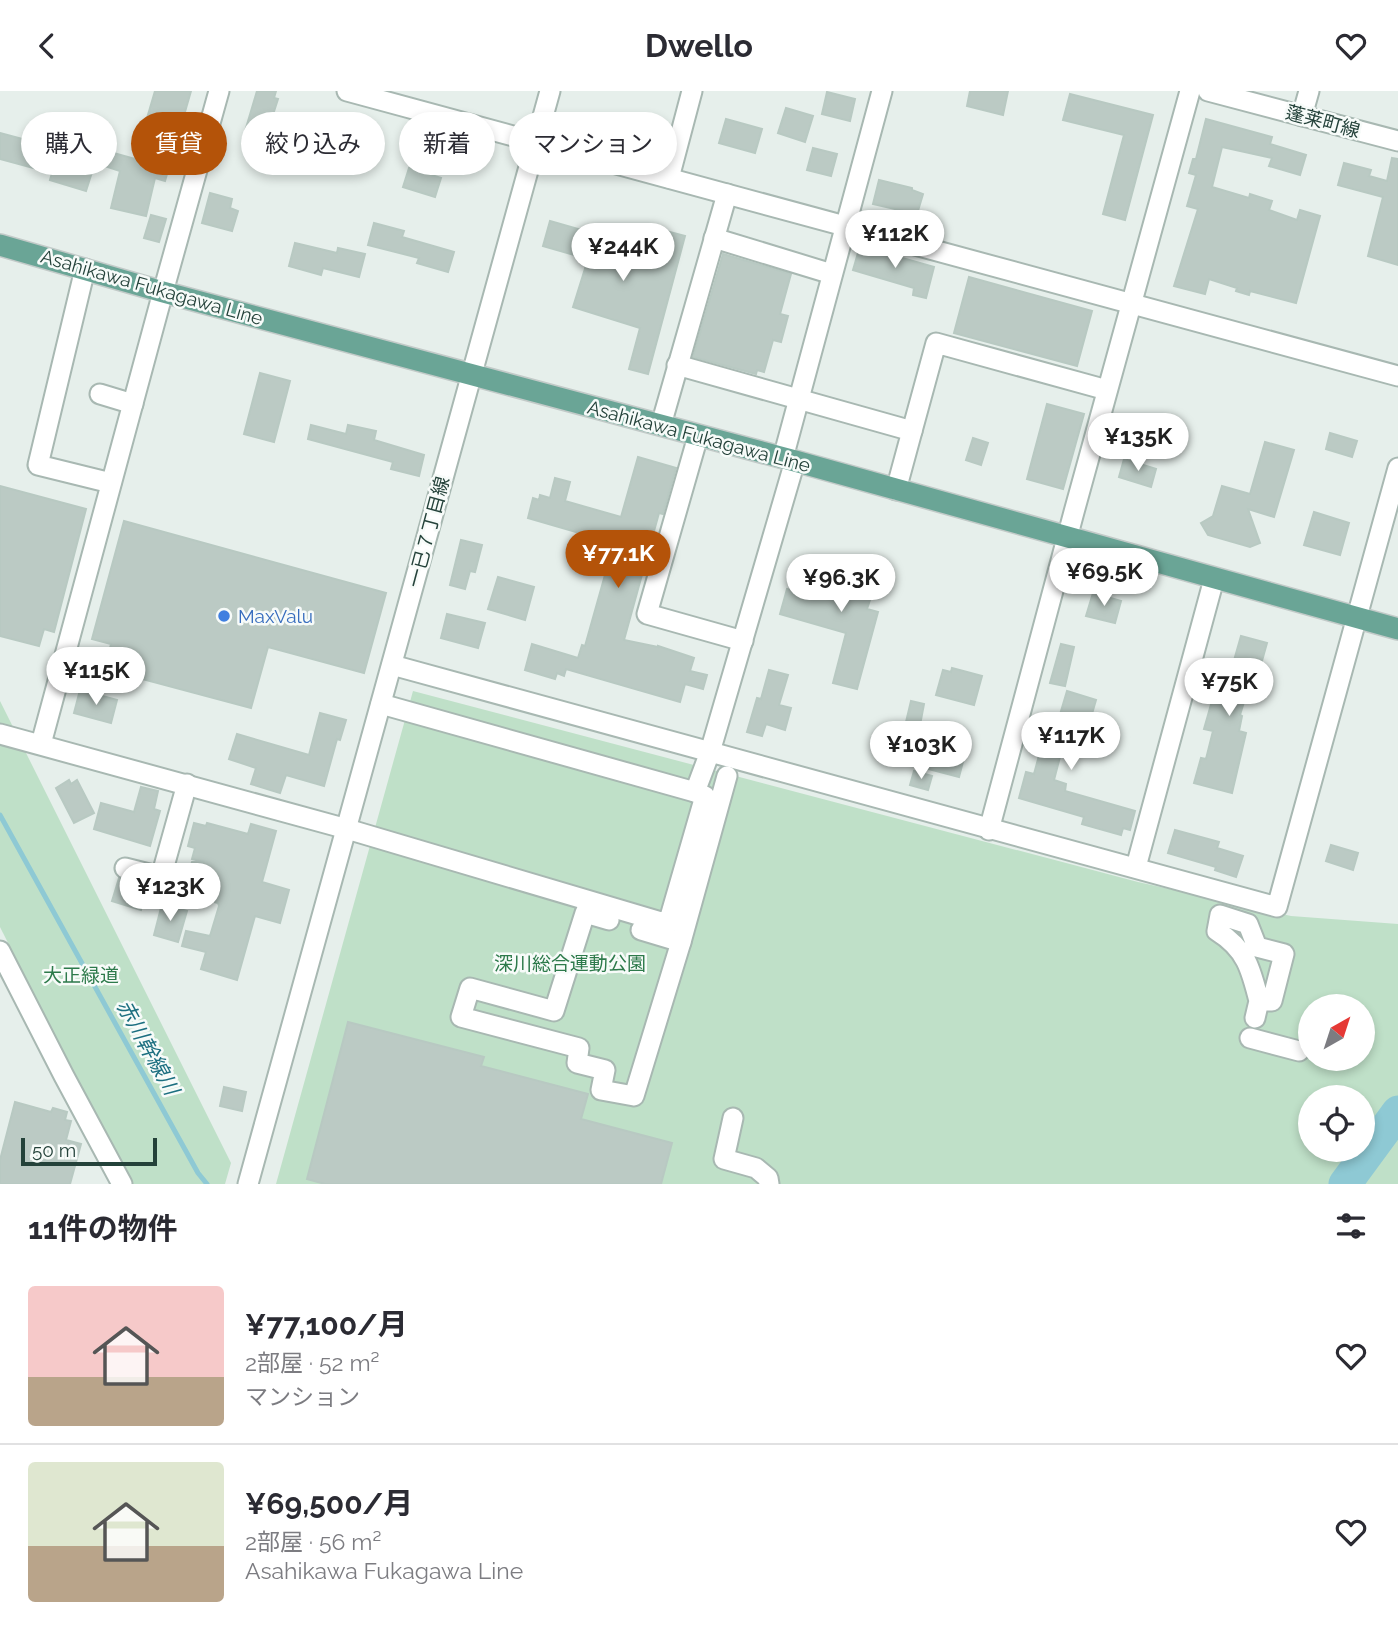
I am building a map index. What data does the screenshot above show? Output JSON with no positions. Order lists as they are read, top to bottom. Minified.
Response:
{"streets":{"main road":["Asahikawa Fukagawa Line"],"street":["蓬莱町線","一已７丁目線"]},"crossings":[["Asahikawa Fukagawa Line","一已７丁目線"]],"water":["赤川幹線川"],"parks":["深川総合運動公園","大正緑道"],"places":["MaxValu"],"scale_bar":"50 m","north":"top right","page":{"header":"Dwello","chip":["購入","賃貸","絞り込み","新着","マンション"],"price":["¥112K","¥244K","¥135K","¥77.1K","¥69.5K","¥96.3K","¥115K","¥75K","¥117K","¥103K","¥123K"],"scale":"50 m","heading":"11件の物件","list":[{"name":"¥77,100/月","note":"2部屋 · 52 m² · マンション"},{"name":"¥69,500/月","note":"2部屋 · 56 m² · Asahikawa Fukagawa Line"}]}}
